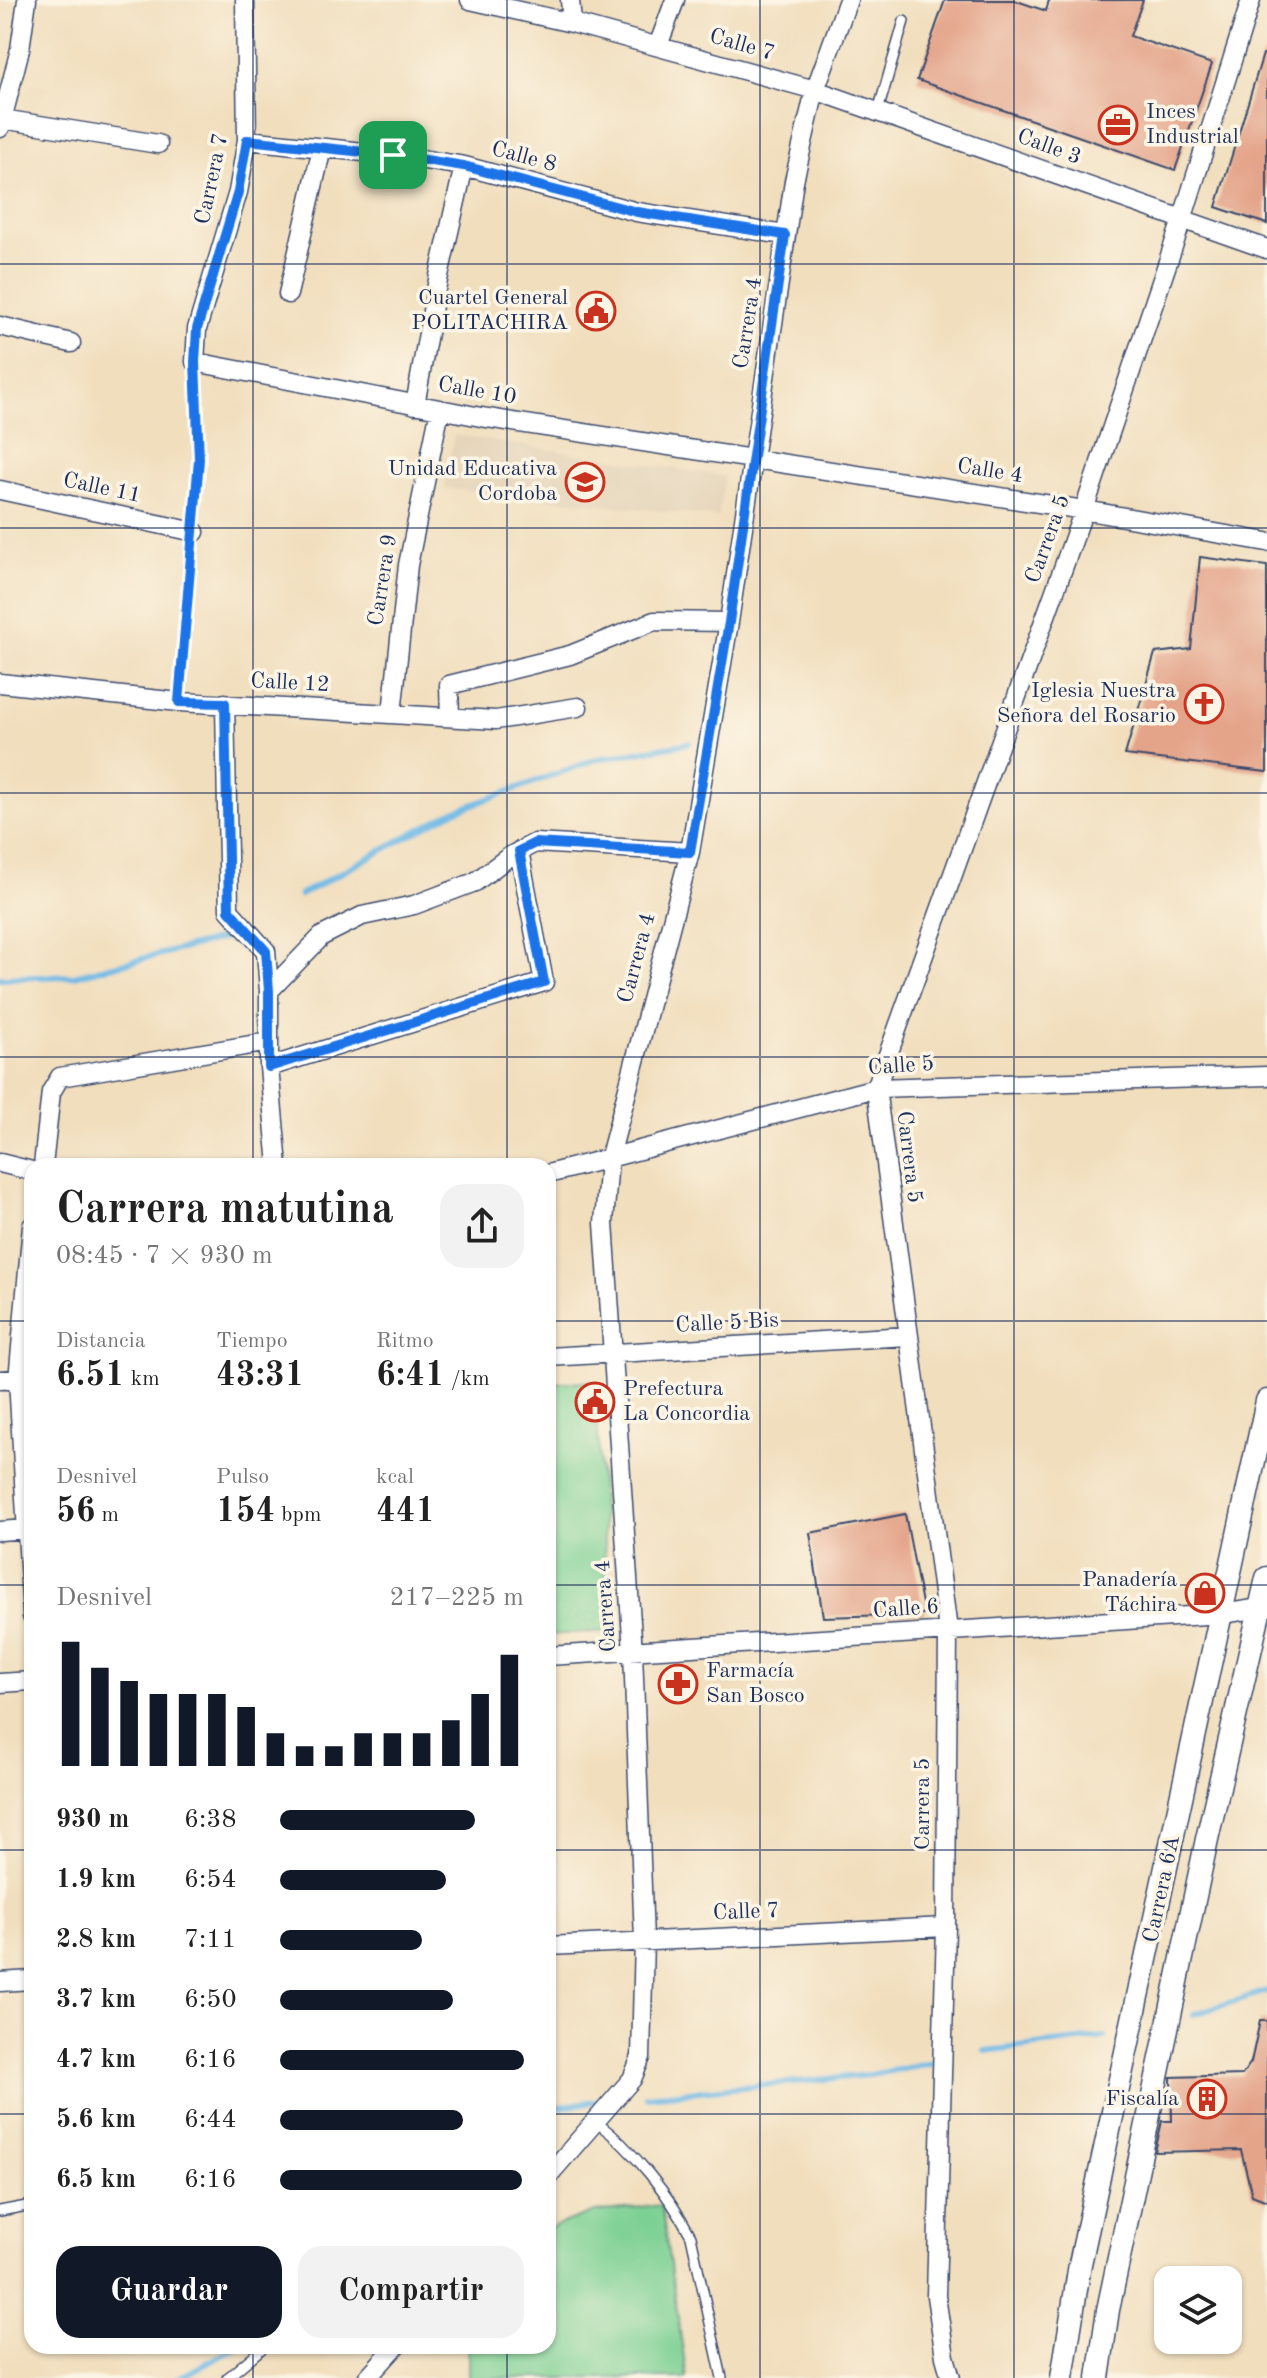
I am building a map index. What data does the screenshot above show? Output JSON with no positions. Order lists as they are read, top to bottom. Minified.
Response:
{"streets":{"street":["Calle 7","Calle 3","Calle 8","Carrera 7","Carrera 4","Calle 10","Calle 4","Calle 11","Carrera 5","Carrera 9","Calle 12","Calle 5","Calle 5 Bis","Calle 6","Carrera 6A"]},"crossings":[["Calle 7","Calle 3"],["Calle 7","Carrera 4"],["Calle 7","Carrera 5"],["Calle 3","Carrera 4"],["Calle 3","Carrera 5"],["Calle 8","Carrera 7"],["Calle 8","Carrera 4"],["Carrera 7","Calle 10"],["Carrera 4","Calle 10"],["Carrera 4","Calle 4"],["Carrera 4","Calle 5"],["Carrera 4","Calle 5 Bis"],["Carrera 4","Calle 6"],["Calle 10","Calle 4"],["Calle 10","Carrera 9"],["Calle 4","Carrera 5"],["Carrera 5","Calle 5"],["Carrera 5","Calle 5 Bis"],["Carrera 5","Calle 6"],["Carrera 9","Calle 12"],["Calle 6","Carrera 6A"]],"places":{"office":["Inces Industrial"],"public building":["Cuartel General POLITACHIRA","Prefectura La Concordia"],"school or university":["Unidad Educativa Cordoba"],"church":["Iglesia Nuestra Señora del Rosario"],"shop":["Panadería Táchira"],"pharmacy":["Farmacía San Bosco"],"building":["Fiscalía"]},"page":{"heading":["Carrera matutina","08:45 · 7 × 930 m"],"stats":[["Distancia","6.51 km"],["Tiempo","43:31"],["Ritmo","6:41 /km"],["Desnivel","56 m"],["Pulso","154 bpm"],["kcal","441"]],"chart":["Desnivel","217–225 m"],"list":[{"name":"930 m","note":"6:38"},{"name":"1.9 km","note":"6:54"},{"name":"2.8 km","note":"7:11"},{"name":"3.7 km","note":"6:50"},{"name":"4.7 km","note":"6:16"},{"name":"5.6 km","note":"6:44"},{"name":"6.5 km","note":"6:16"}],"buttons":["Guardar","Compartir"]}}
